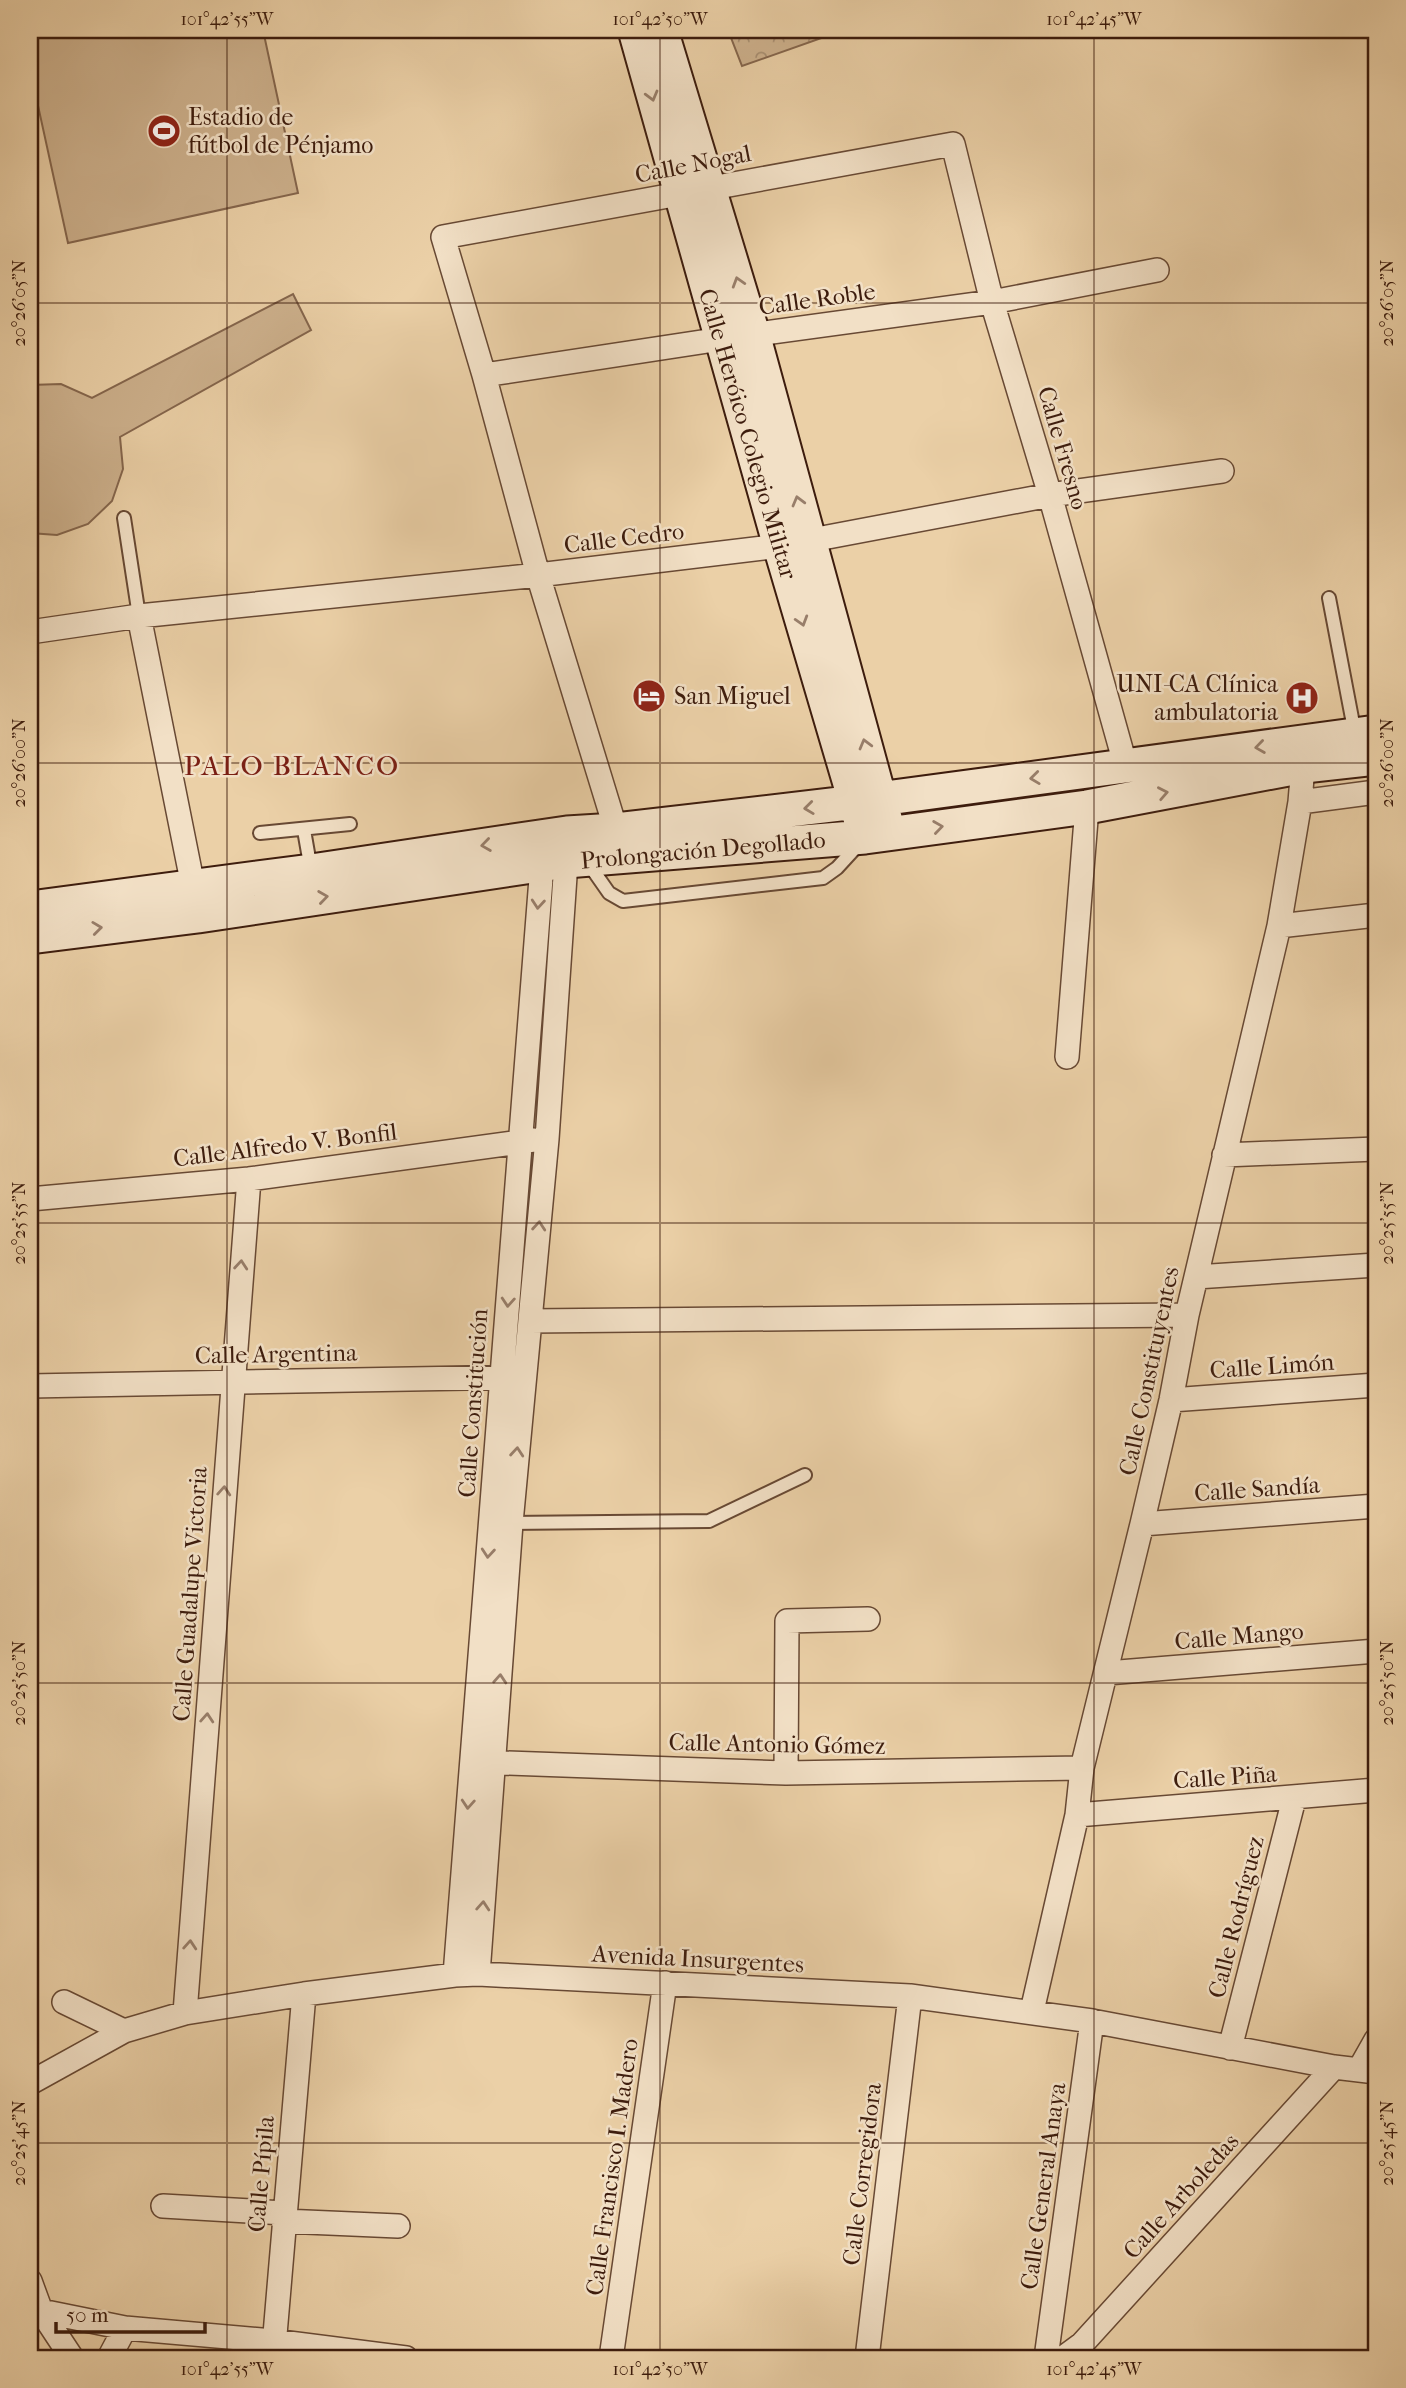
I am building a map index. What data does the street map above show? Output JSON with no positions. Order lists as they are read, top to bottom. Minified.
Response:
{"streets":{"street":["Calle Nogal","Calle Roble","Calle Heróico Colegio Militar","Calle Fresno","Calle Cedro","Prolongación Degollado","Calle Alfredo V. Bonfil","Calle Argentina","Calle Limón","Calle Constituyentes","Calle Constitución","Calle Sandía","Calle Guadalupe Victoria","Calle Mango","Calle Antonio Gómez","Calle Piña","Calle Rodríguez","Avenida Insurgentes","Calle Francisco I. Madero","Calle Pípila","Calle Corregidora","Calle General Anaya","Calle Arboledas"]},"crossings":[["Calle Nogal","Calle Roble"],["Calle Nogal","Calle Heróico Colegio Militar"],["Calle Nogal","Calle Fresno"],["Calle Roble","Calle Heróico Colegio Militar"],["Calle Roble","Calle Fresno"],["Calle Heróico Colegio Militar","Calle Cedro"],["Calle Heróico Colegio Militar","Prolongación Degollado"],["Calle Fresno","Calle Cedro"],["Calle Fresno","Prolongación Degollado"],["Prolongación Degollado","Calle Constituyentes"],["Prolongación Degollado","Calle Constitución"],["Calle Alfredo V. Bonfil","Calle Constitución"],["Calle Alfredo V. Bonfil","Calle Guadalupe Victoria"],["Calle Argentina","Calle Constitución"],["Calle Argentina","Calle Guadalupe Victoria"],["Calle Limón","Calle Constituyentes"],["Calle Constituyentes","Calle Constitución"],["Calle Constituyentes","Calle Sandía"],["Calle Constituyentes","Calle Mango"],["Calle Constituyentes","Calle Antonio Gómez"],["Calle Constituyentes","Calle Piña"],["Calle Constituyentes","Avenida Insurgentes"],["Calle Constitución","Calle Antonio Gómez"],["Calle Constitución","Avenida Insurgentes"],["Calle Guadalupe Victoria","Avenida Insurgentes"],["Calle Piña","Calle Rodríguez"],["Calle Rodríguez","Avenida Insurgentes"],["Avenida Insurgentes","Calle Francisco I. Madero"],["Avenida Insurgentes","Calle Pípila"],["Avenida Insurgentes","Calle Corregidora"],["Avenida Insurgentes","Calle General Anaya"],["Avenida Insurgentes","Calle Arboledas"]],"one_way":["Calle Guadalupe Victoria"],"districts":["PALO BLANCO"],"places":{"sports":["Estadio de fútbol de Pénjamo"],"hotel":["San Miguel"],"hospital":["UNI-CA Clínica ambulatoria"]},"scale_bar":"50 m","coordinates":["101°42'55\"W","101°42'50\"W","101°42'45\"W","20°26'05\"N","20°26'00\"N","20°25'55\"N","20°25'50\"N","20°25'45\"N"]}
